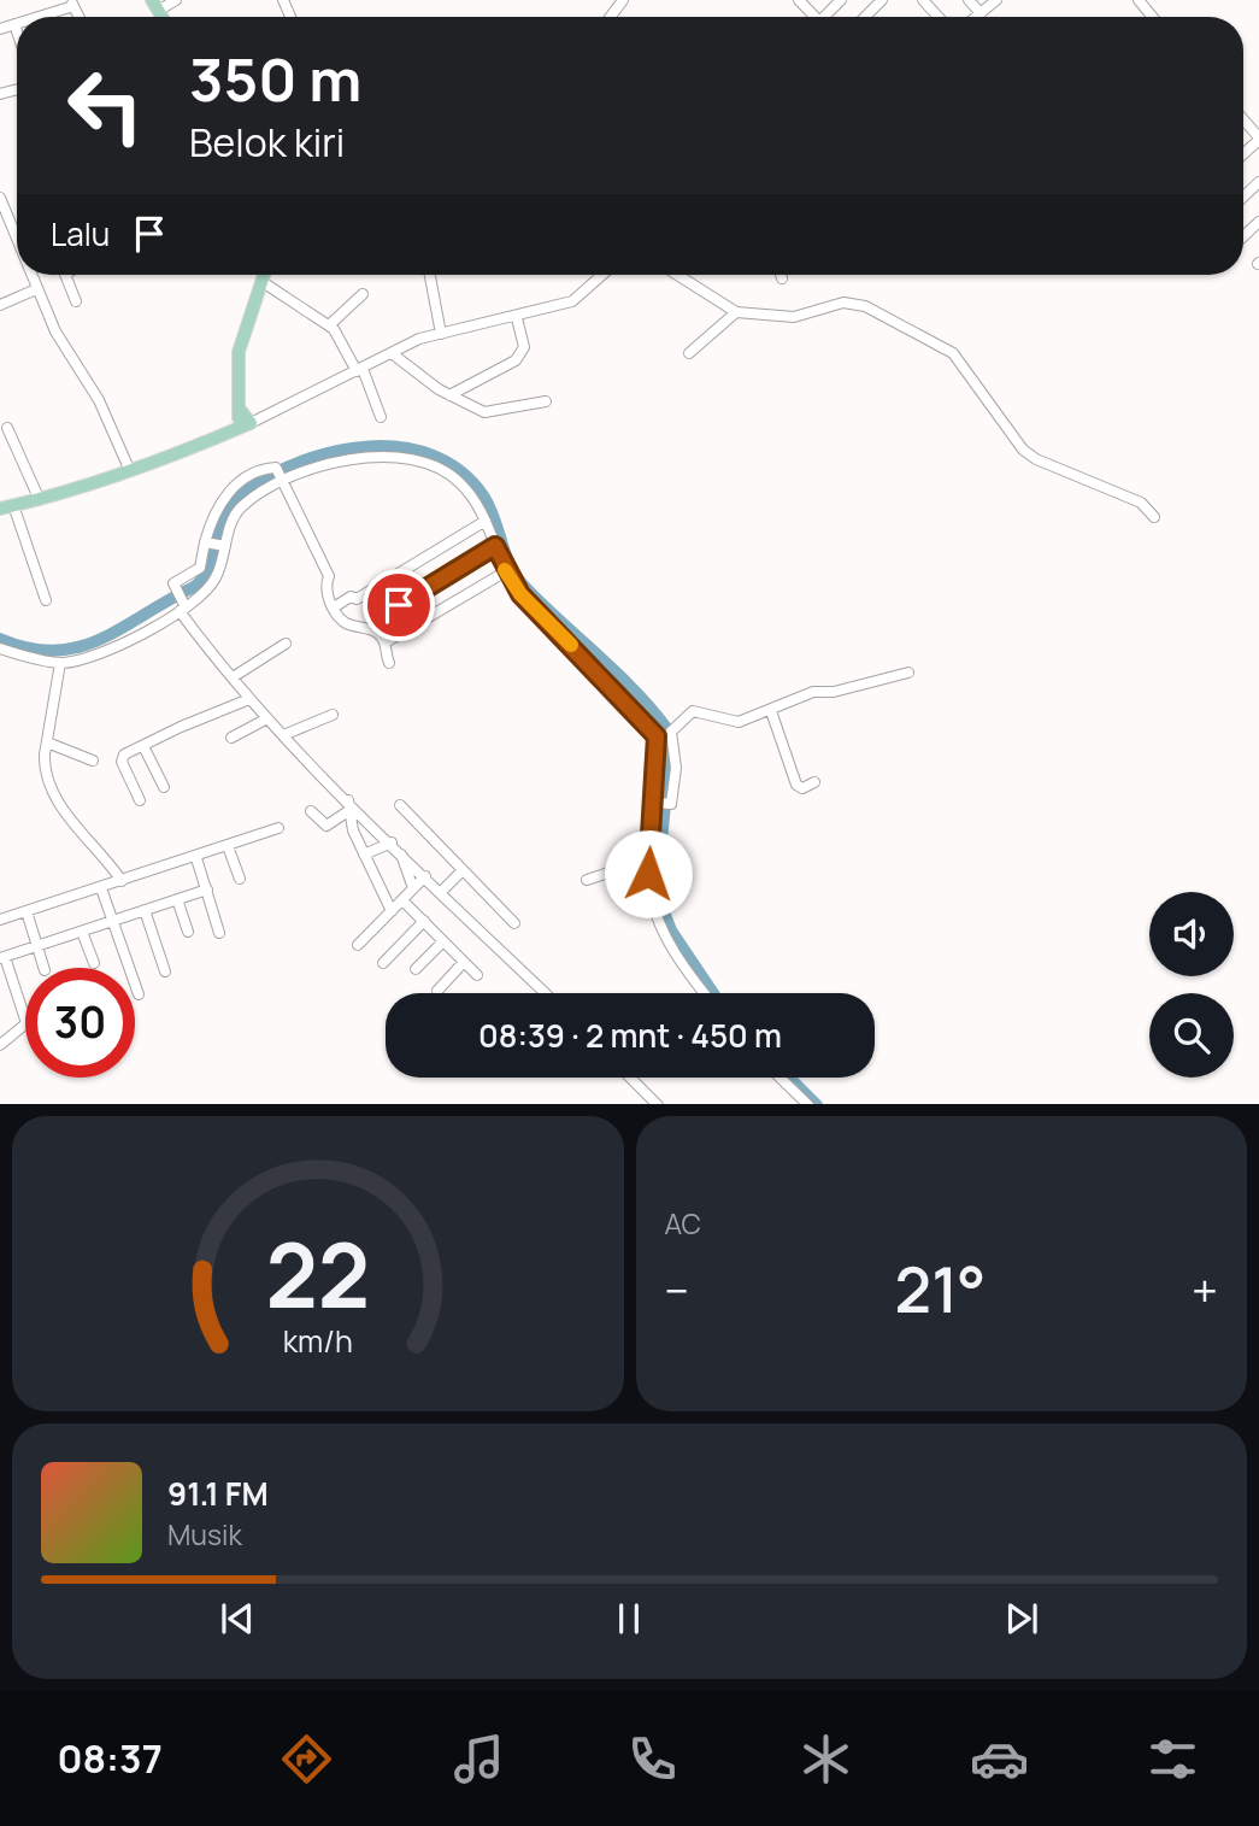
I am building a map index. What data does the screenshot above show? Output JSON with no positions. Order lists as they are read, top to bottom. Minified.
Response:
{"page":{"turn":["350 m","Belok kiri"],"then":"Lalu","limit":"30","trip":"08:39 · 2 mnt · 450 m","tile":"AC","heat":["−","21°","+"],"song":["91.1 FM","Musik"],"tabs":"08:37","gauge":["22","km/h"]}}
